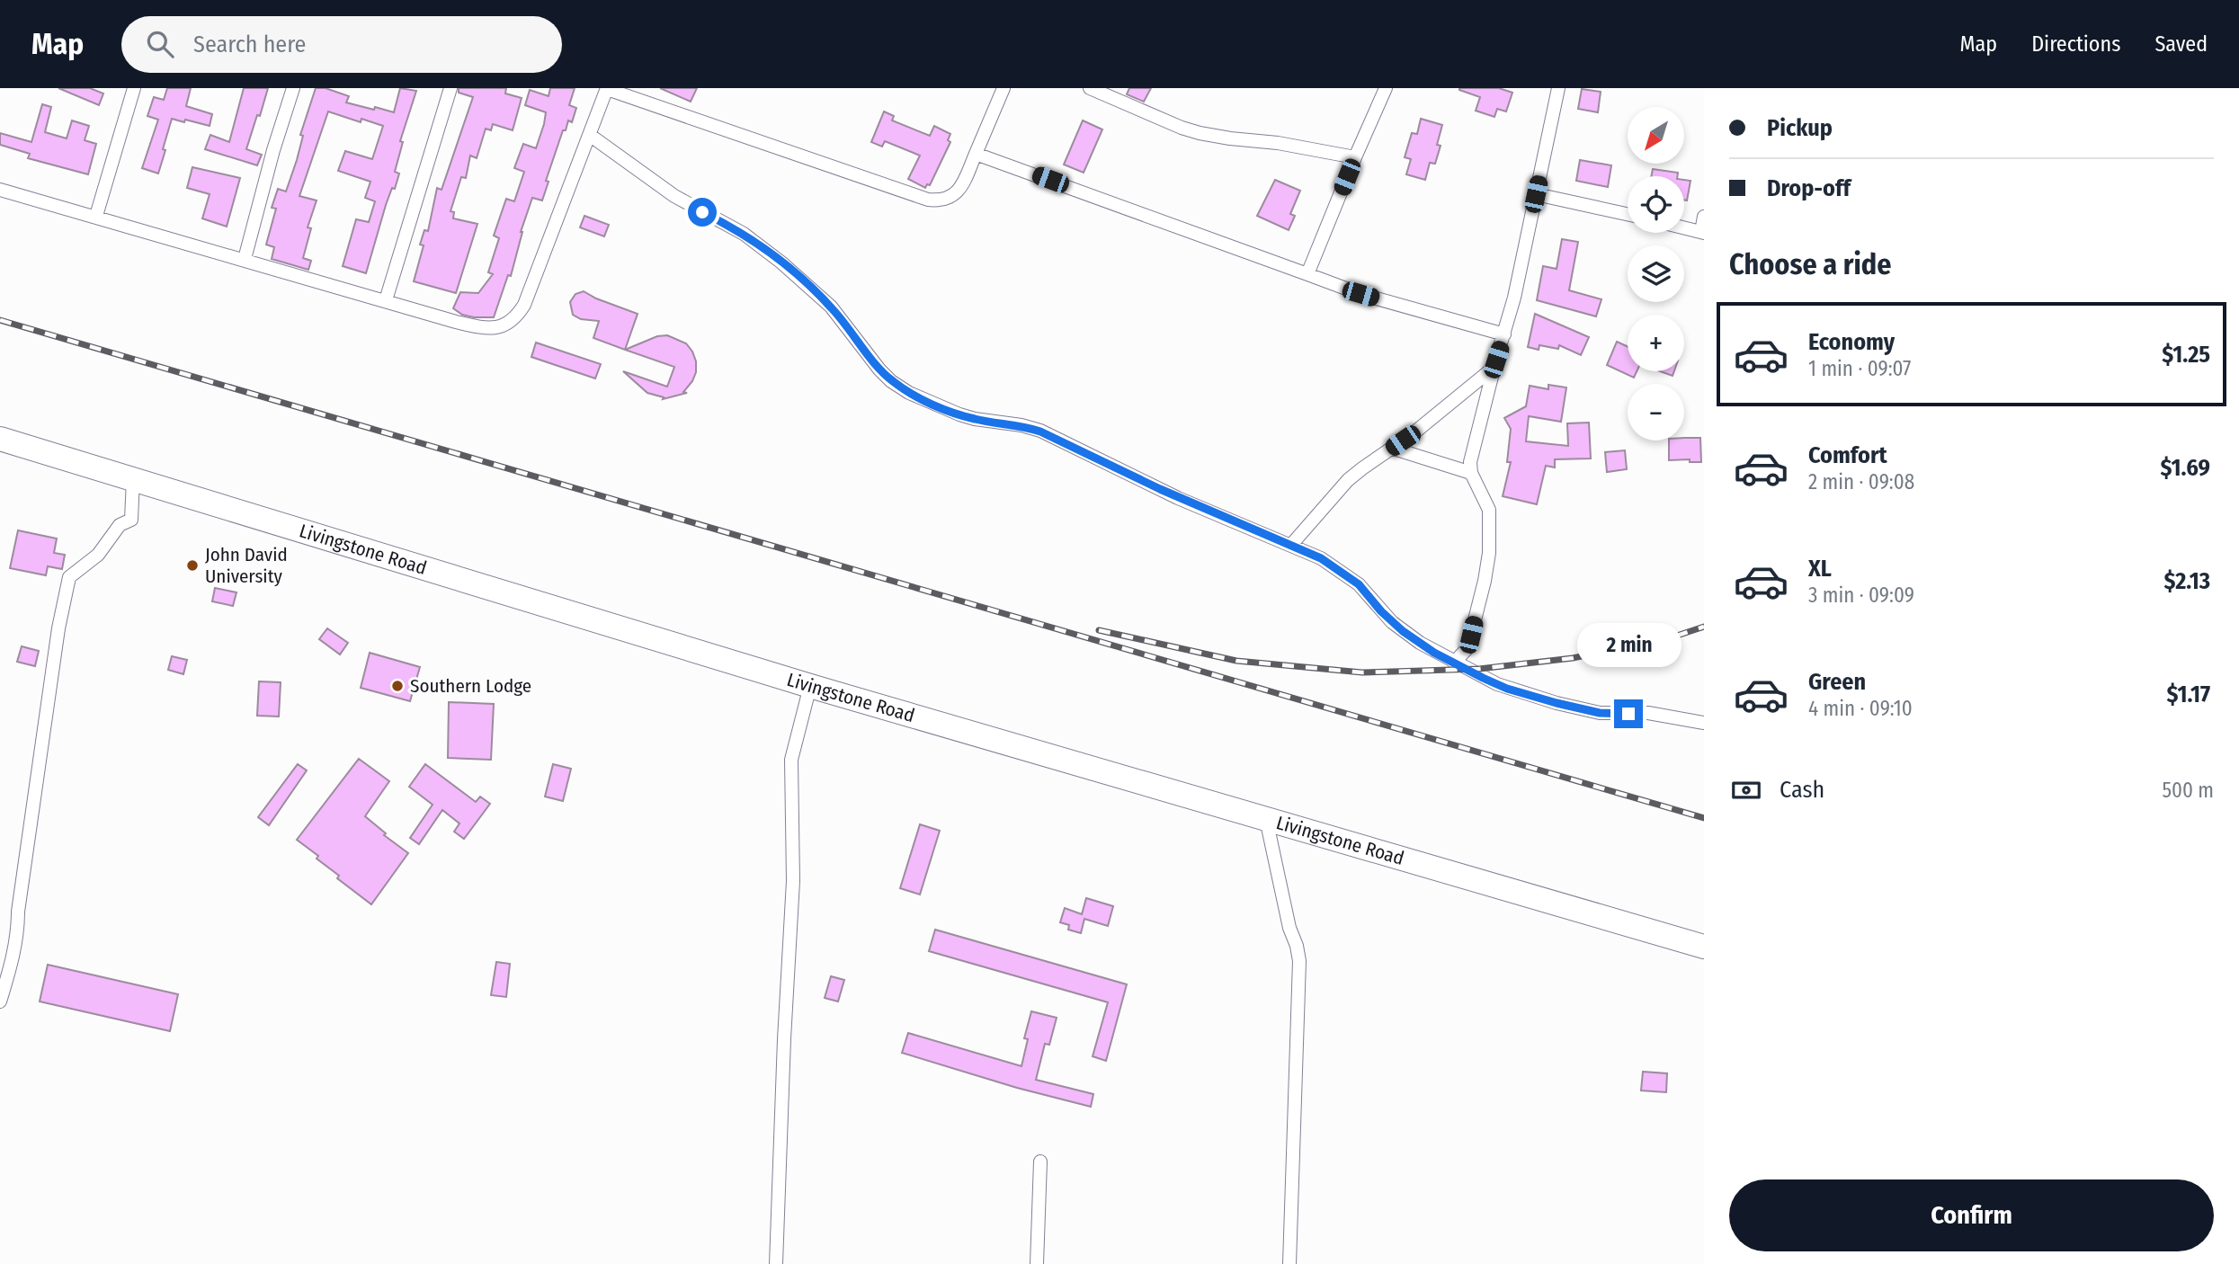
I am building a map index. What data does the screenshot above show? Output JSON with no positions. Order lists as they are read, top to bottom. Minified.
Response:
{"streets":{"highway":["Livingstone Road"]},"places":["John David University","Southern Lodge"],"north":"bottom left","page":{"header":"Map","search":"Search here","nav":["Map","Directions","Saved"],"banner":["Pickup","Drop-off"],"map_buttons":["+","−"],"heading":"Choose a ride","list":[{"name":"Economy","note":"1 min · 09:07","value":"$1.25"},{"name":"Comfort","note":"2 min · 09:08","value":"$1.69"},{"name":"XL","note":"3 min · 09:09","value":"$2.13"},{"name":"Green","note":"4 min · 09:10","value":"$1.17"}],"bubble":"2 min","pay":["Cash","500 m"],"buttons":"Confirm"}}
